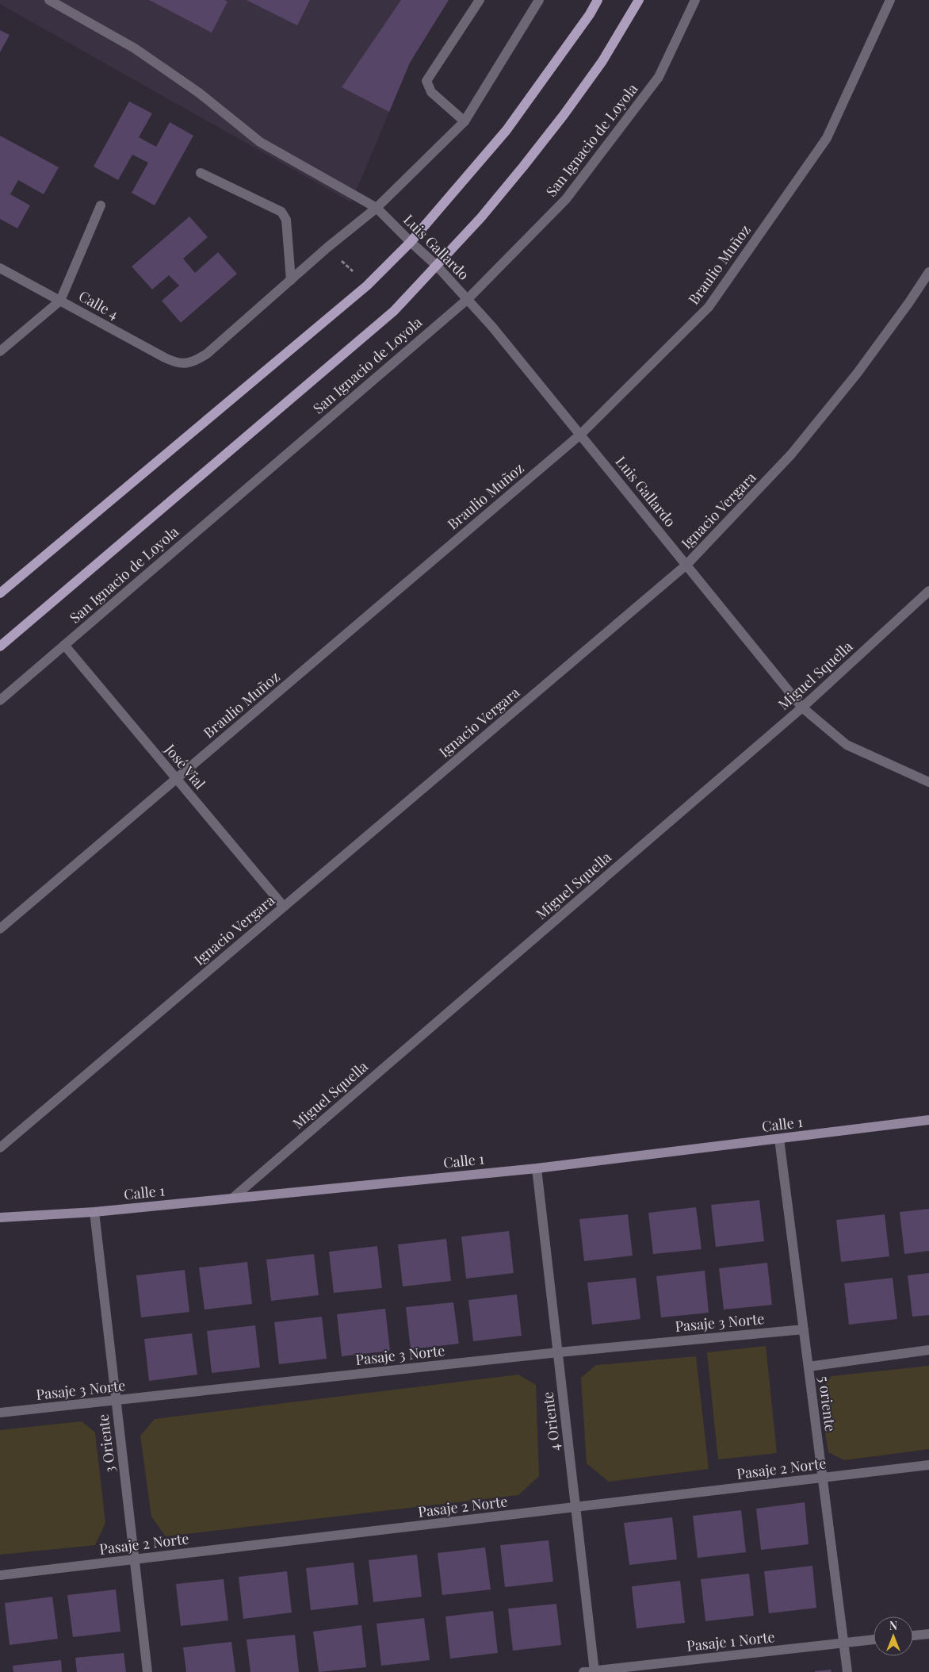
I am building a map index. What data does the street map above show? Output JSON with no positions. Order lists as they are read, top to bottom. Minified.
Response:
{"streets":{"main road":["San Ignacio de Loyola"],"street":["Luis Gallardo","Braulio Muñoz","Calle 4","Ignacio Vergara","Miguel Squella","José Vial","Calle 1","Pasaje 3 Norte","5 oriente","4 Oriente","3 Oriente","Pasaje 2 Norte","Pasaje 1 Norte"]},"crossings":[["San Ignacio de Loyola","Luis Gallardo"],["San Ignacio de Loyola","José Vial"],["Luis Gallardo","Braulio Muñoz"],["Luis Gallardo","Ignacio Vergara"],["Luis Gallardo","Miguel Squella"],["Braulio Muñoz","José Vial"],["Ignacio Vergara","José Vial"],["Miguel Squella","Calle 1"],["Calle 1","5 oriente"],["Calle 1","4 Oriente"],["Calle 1","3 Oriente"],["Pasaje 3 Norte","5 oriente"],["Pasaje 3 Norte","4 Oriente"],["Pasaje 3 Norte","3 Oriente"],["5 oriente","Pasaje 2 Norte"],["5 oriente","Pasaje 1 Norte"],["4 Oriente","Pasaje 2 Norte"],["4 Oriente","Pasaje 1 Norte"],["3 Oriente","Pasaje 2 Norte"]],"north":"top"}
